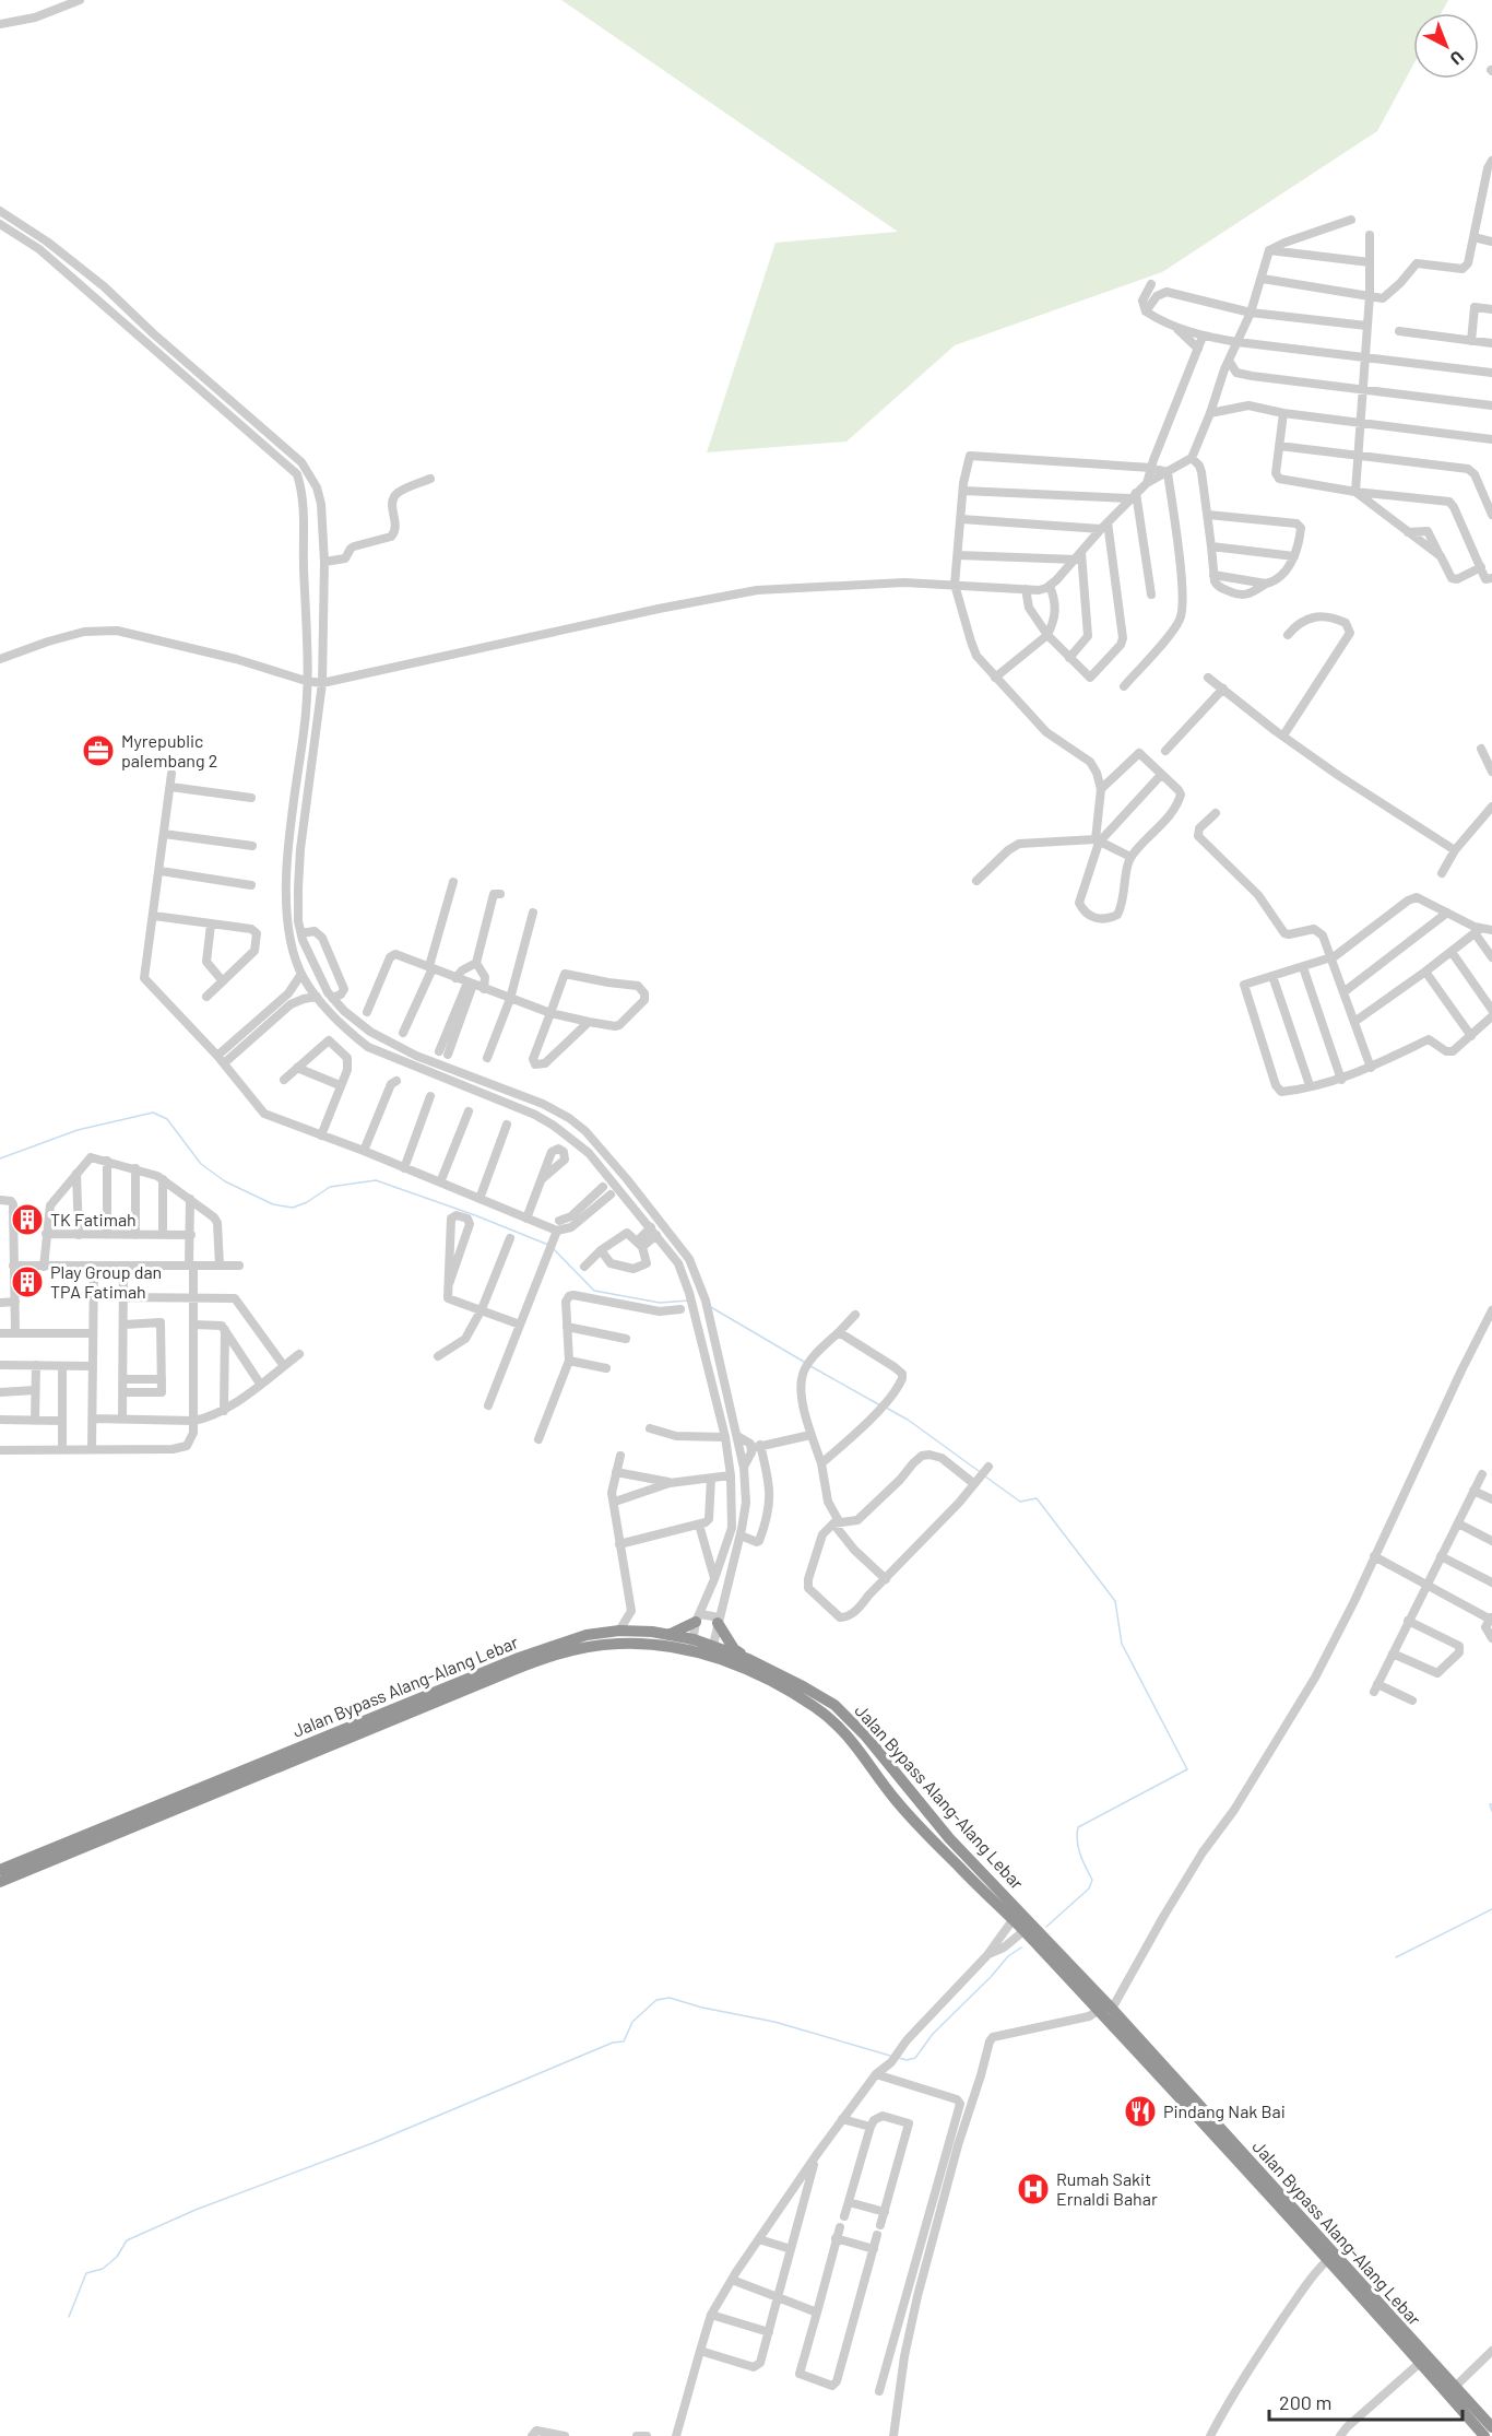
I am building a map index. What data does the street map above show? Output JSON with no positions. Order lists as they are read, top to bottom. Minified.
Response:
{"streets":{"highway":["Jalan Bypass Alang-Alang Lebar"]},"places":{"office":["Myrepublic palembang 2"],"building":["TK Fatimah","Play Group dan TPA Fatimah"],"restaurant":["Pindang Nak Bai"],"hospital":["Rumah Sakit Ernaldi Bahar"]},"scale_bar":"200 m","north":"bottom right"}
